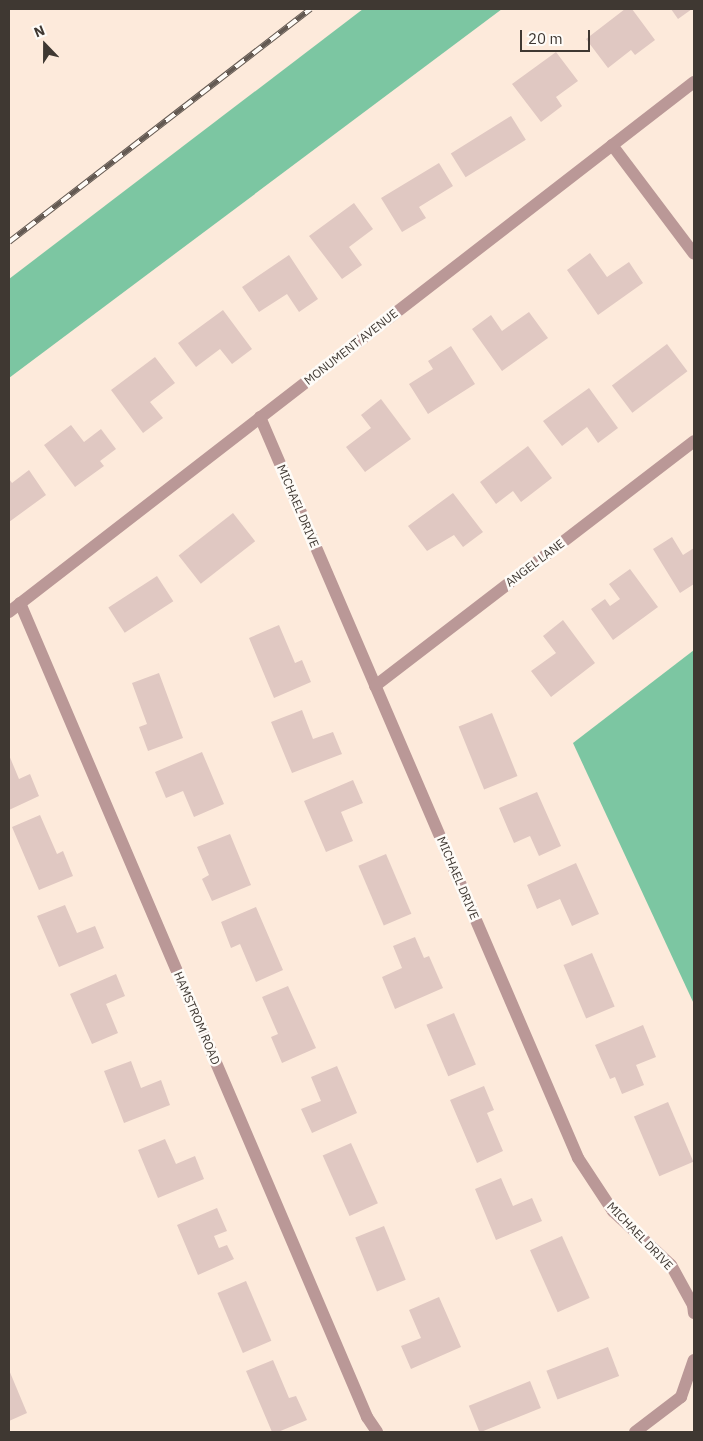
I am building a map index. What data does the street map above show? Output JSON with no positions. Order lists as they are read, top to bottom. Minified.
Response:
{"streets":{"street":["MONUMENT AVENUE","MICHAEL DRIVE","ANGEL LANE","HAMSTROM ROAD"]},"crossings":[["MONUMENT AVENUE","MICHAEL DRIVE"],["MONUMENT AVENUE","HAMSTROM ROAD"],["MICHAEL DRIVE","ANGEL LANE"]],"scale_bar":"20 m","north":"top"}
